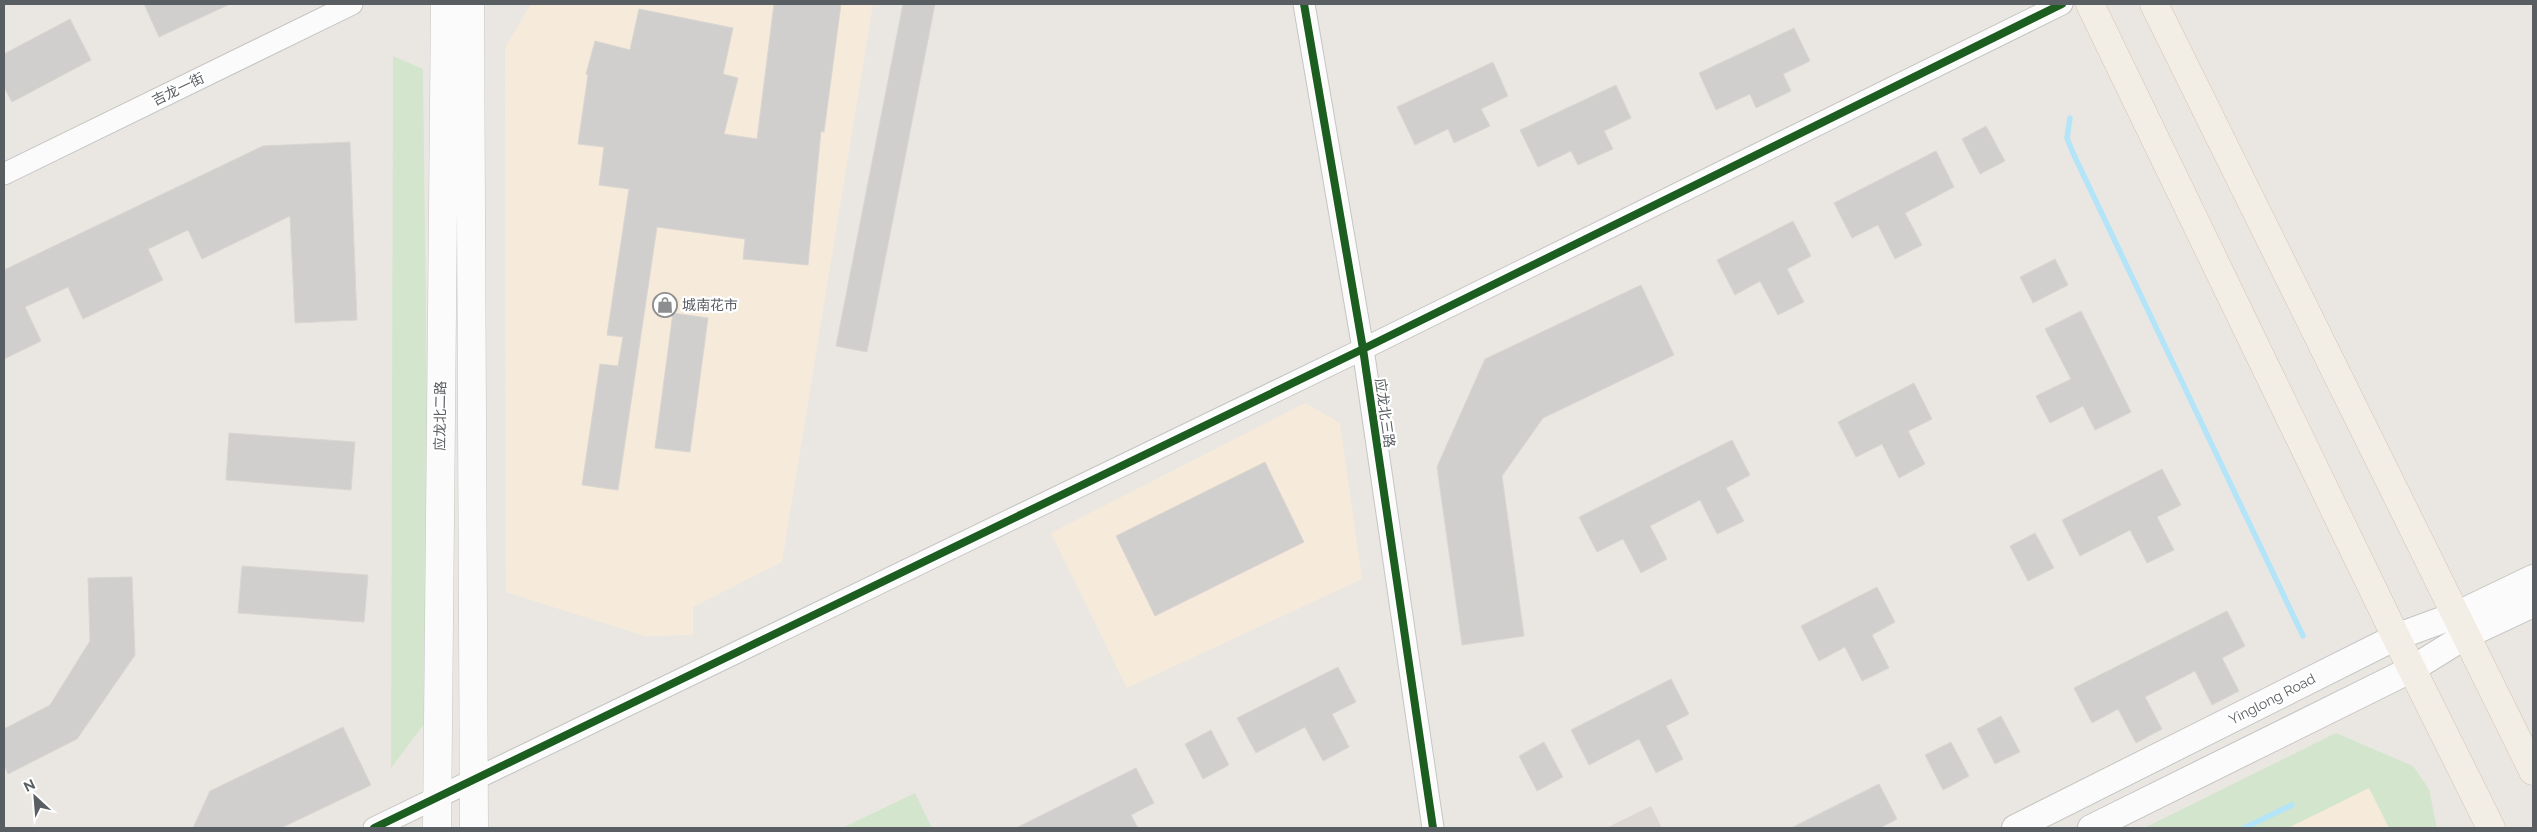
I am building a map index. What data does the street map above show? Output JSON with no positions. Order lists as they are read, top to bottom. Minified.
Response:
{"streets":{"main road":["应龙北二路"],"street":["吉龙一街","应龙北三路","Yinglong Road"]},"places":{"shop":["城南花市"]},"north":"top left"}
